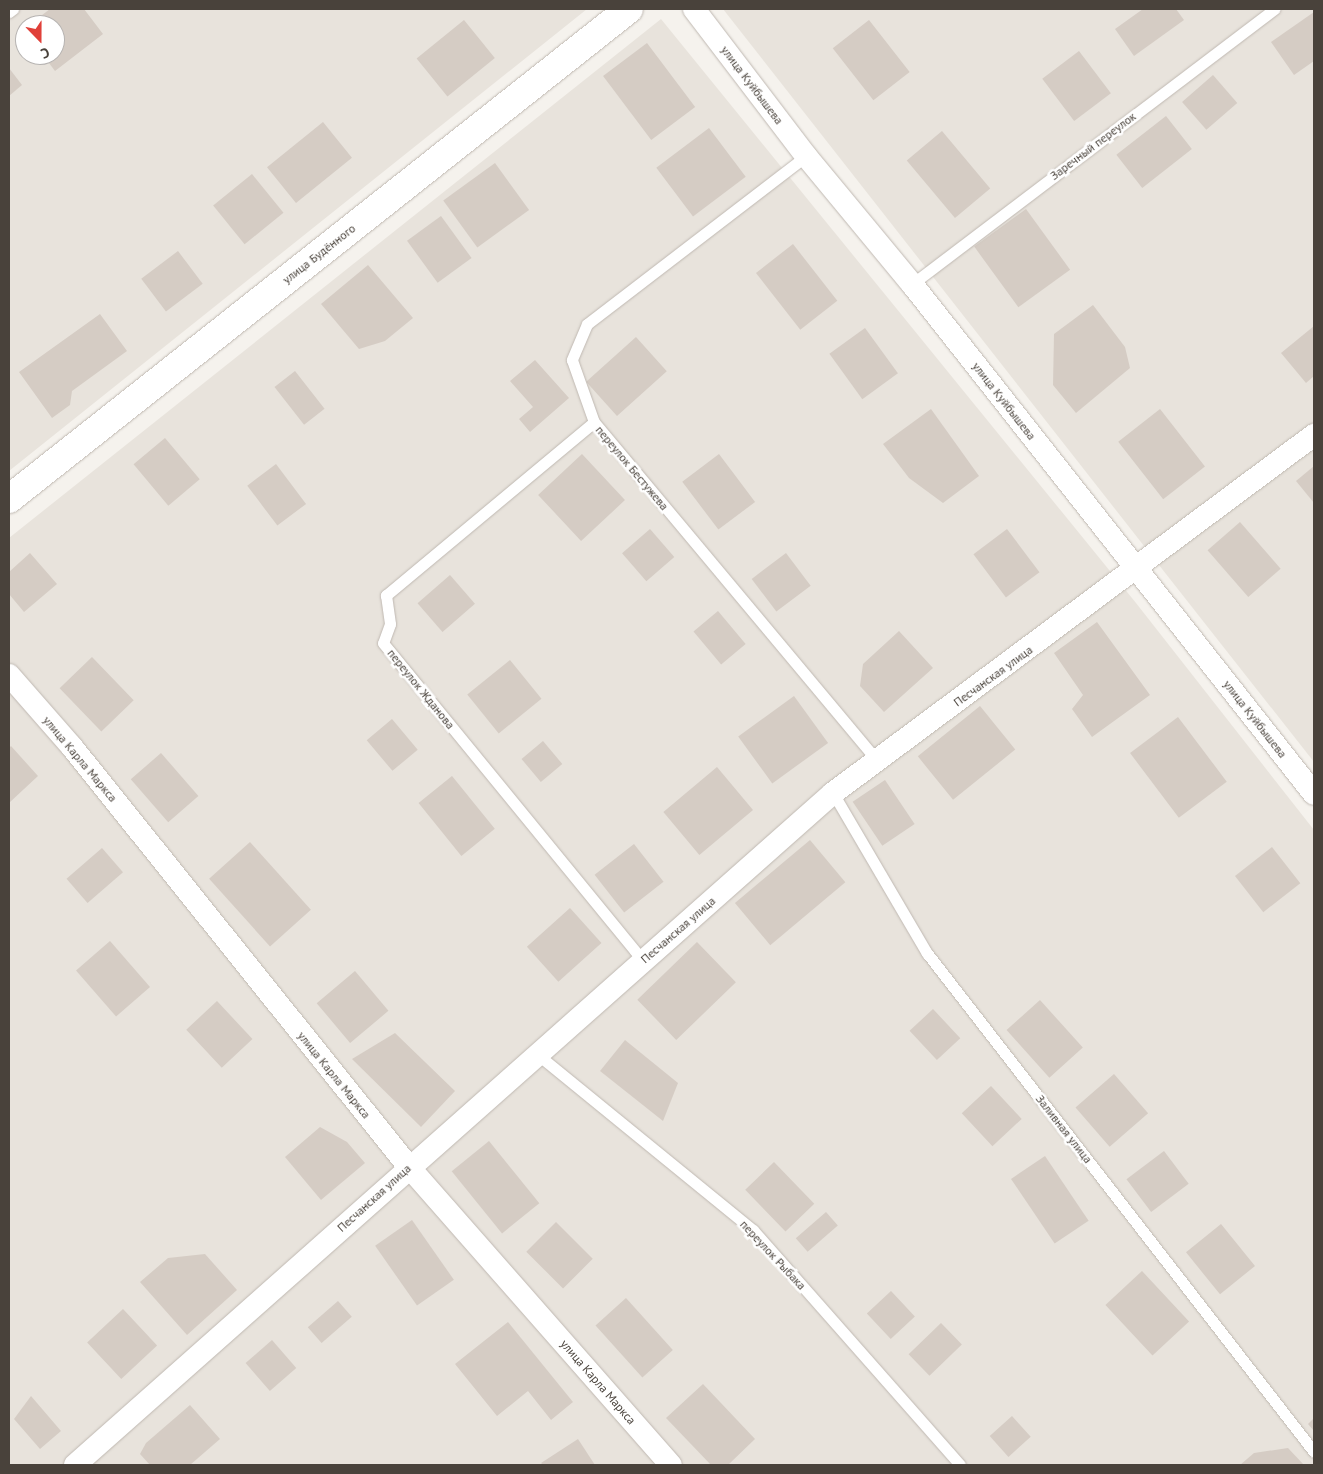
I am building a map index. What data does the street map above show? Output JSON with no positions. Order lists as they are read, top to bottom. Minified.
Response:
{"streets":{"street":["улица Куйбышева","улица Будённого","Песчанская улица","улица Карла Маркса"],"lane":["Заречный переулок","переулок Бестужева","переулок Жданова","Заливная улица","переулок Рыбака"]},"crossings":[["улица Куйбышева","Заречный переулок"],["улица Куйбышева","переулок Бестужева"],["улица Куйбышева","Песчанская улица"],["переулок Бестужева","Песчанская улица"],["переулок Бестужева","переулок Жданова"],["Песчанская улица","переулок Жданова"],["Песчанская улица","улица Карла Маркса"],["Песчанская улица","Заливная улица"],["Песчанская улица","переулок Рыбака"]],"north":"bottom"}
